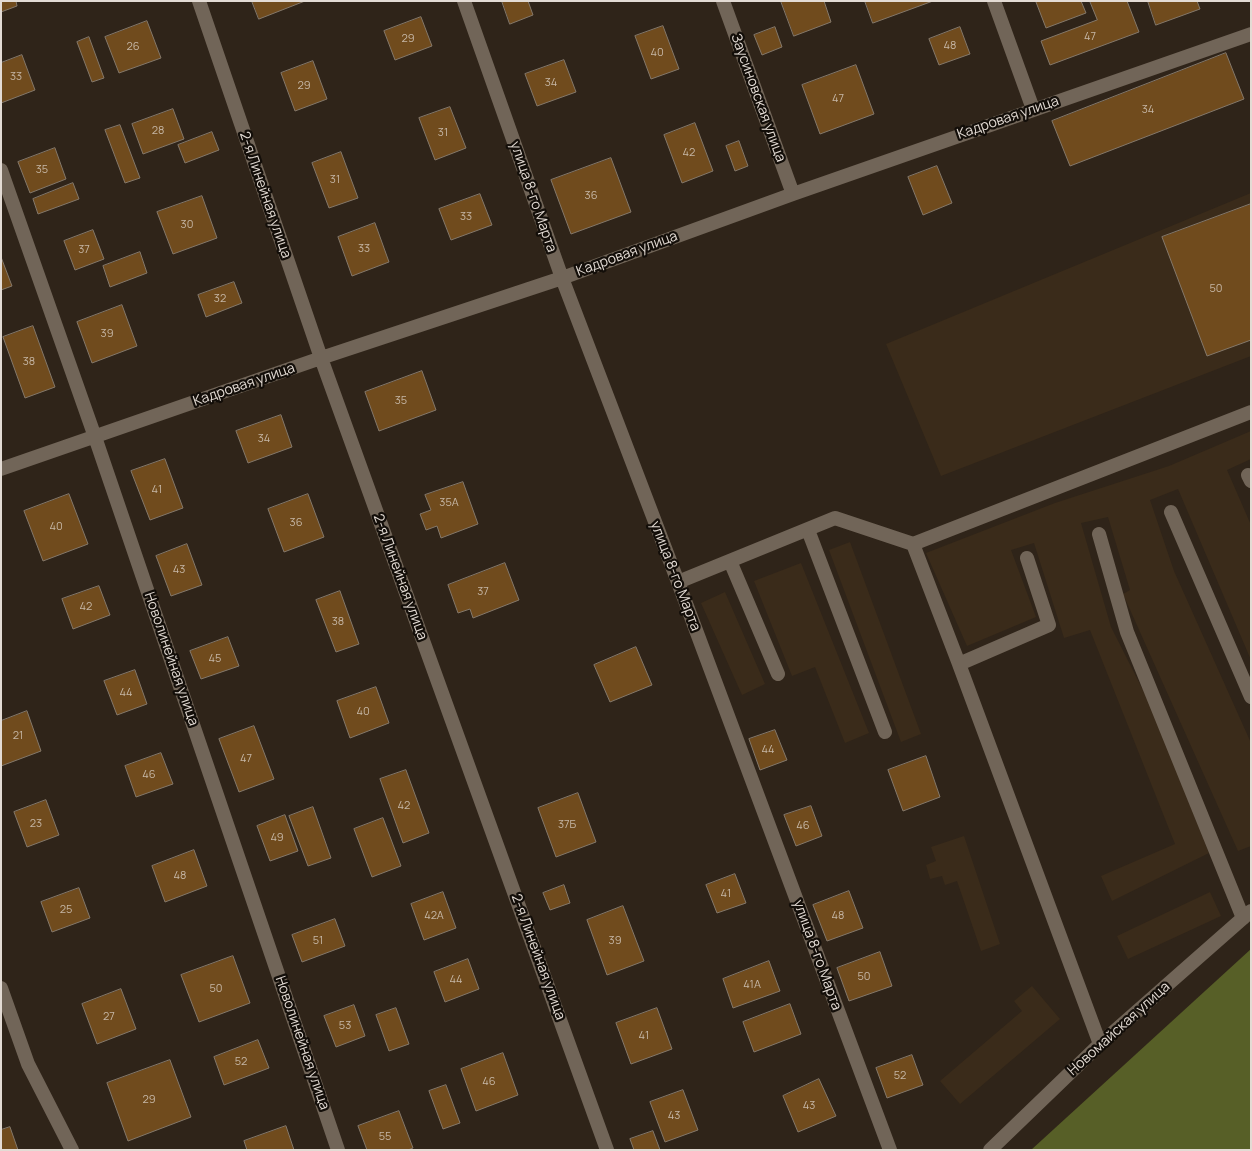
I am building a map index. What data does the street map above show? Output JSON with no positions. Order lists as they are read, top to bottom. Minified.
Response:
{"streets":{"street":["Заусиновская улица","Кадровая улица","2-я Линейная улица","улица 8-го Марта","Новолинейная улица","Новомайская улица"]},"crossings":[["Заусиновская улица","Кадровая улица"],["Кадровая улица","2-я Линейная улица"],["Кадровая улица","улица 8-го Марта"],["Кадровая улица","Новолинейная улица"]],"house_numbers":["47","29","48","26","40","33","34","29","47","34","28","31","42","35","31","36","33","30","33","37","50","32","39","38","35","34","41","35А","36","40","43","37","42","38","45","44","40","21","44","47","46","42","23","37Б","46","49","48","41","25","42А","48","51","39","50","44","41А","50","27","53","41","52","52","46","29","43","43","55"]}
